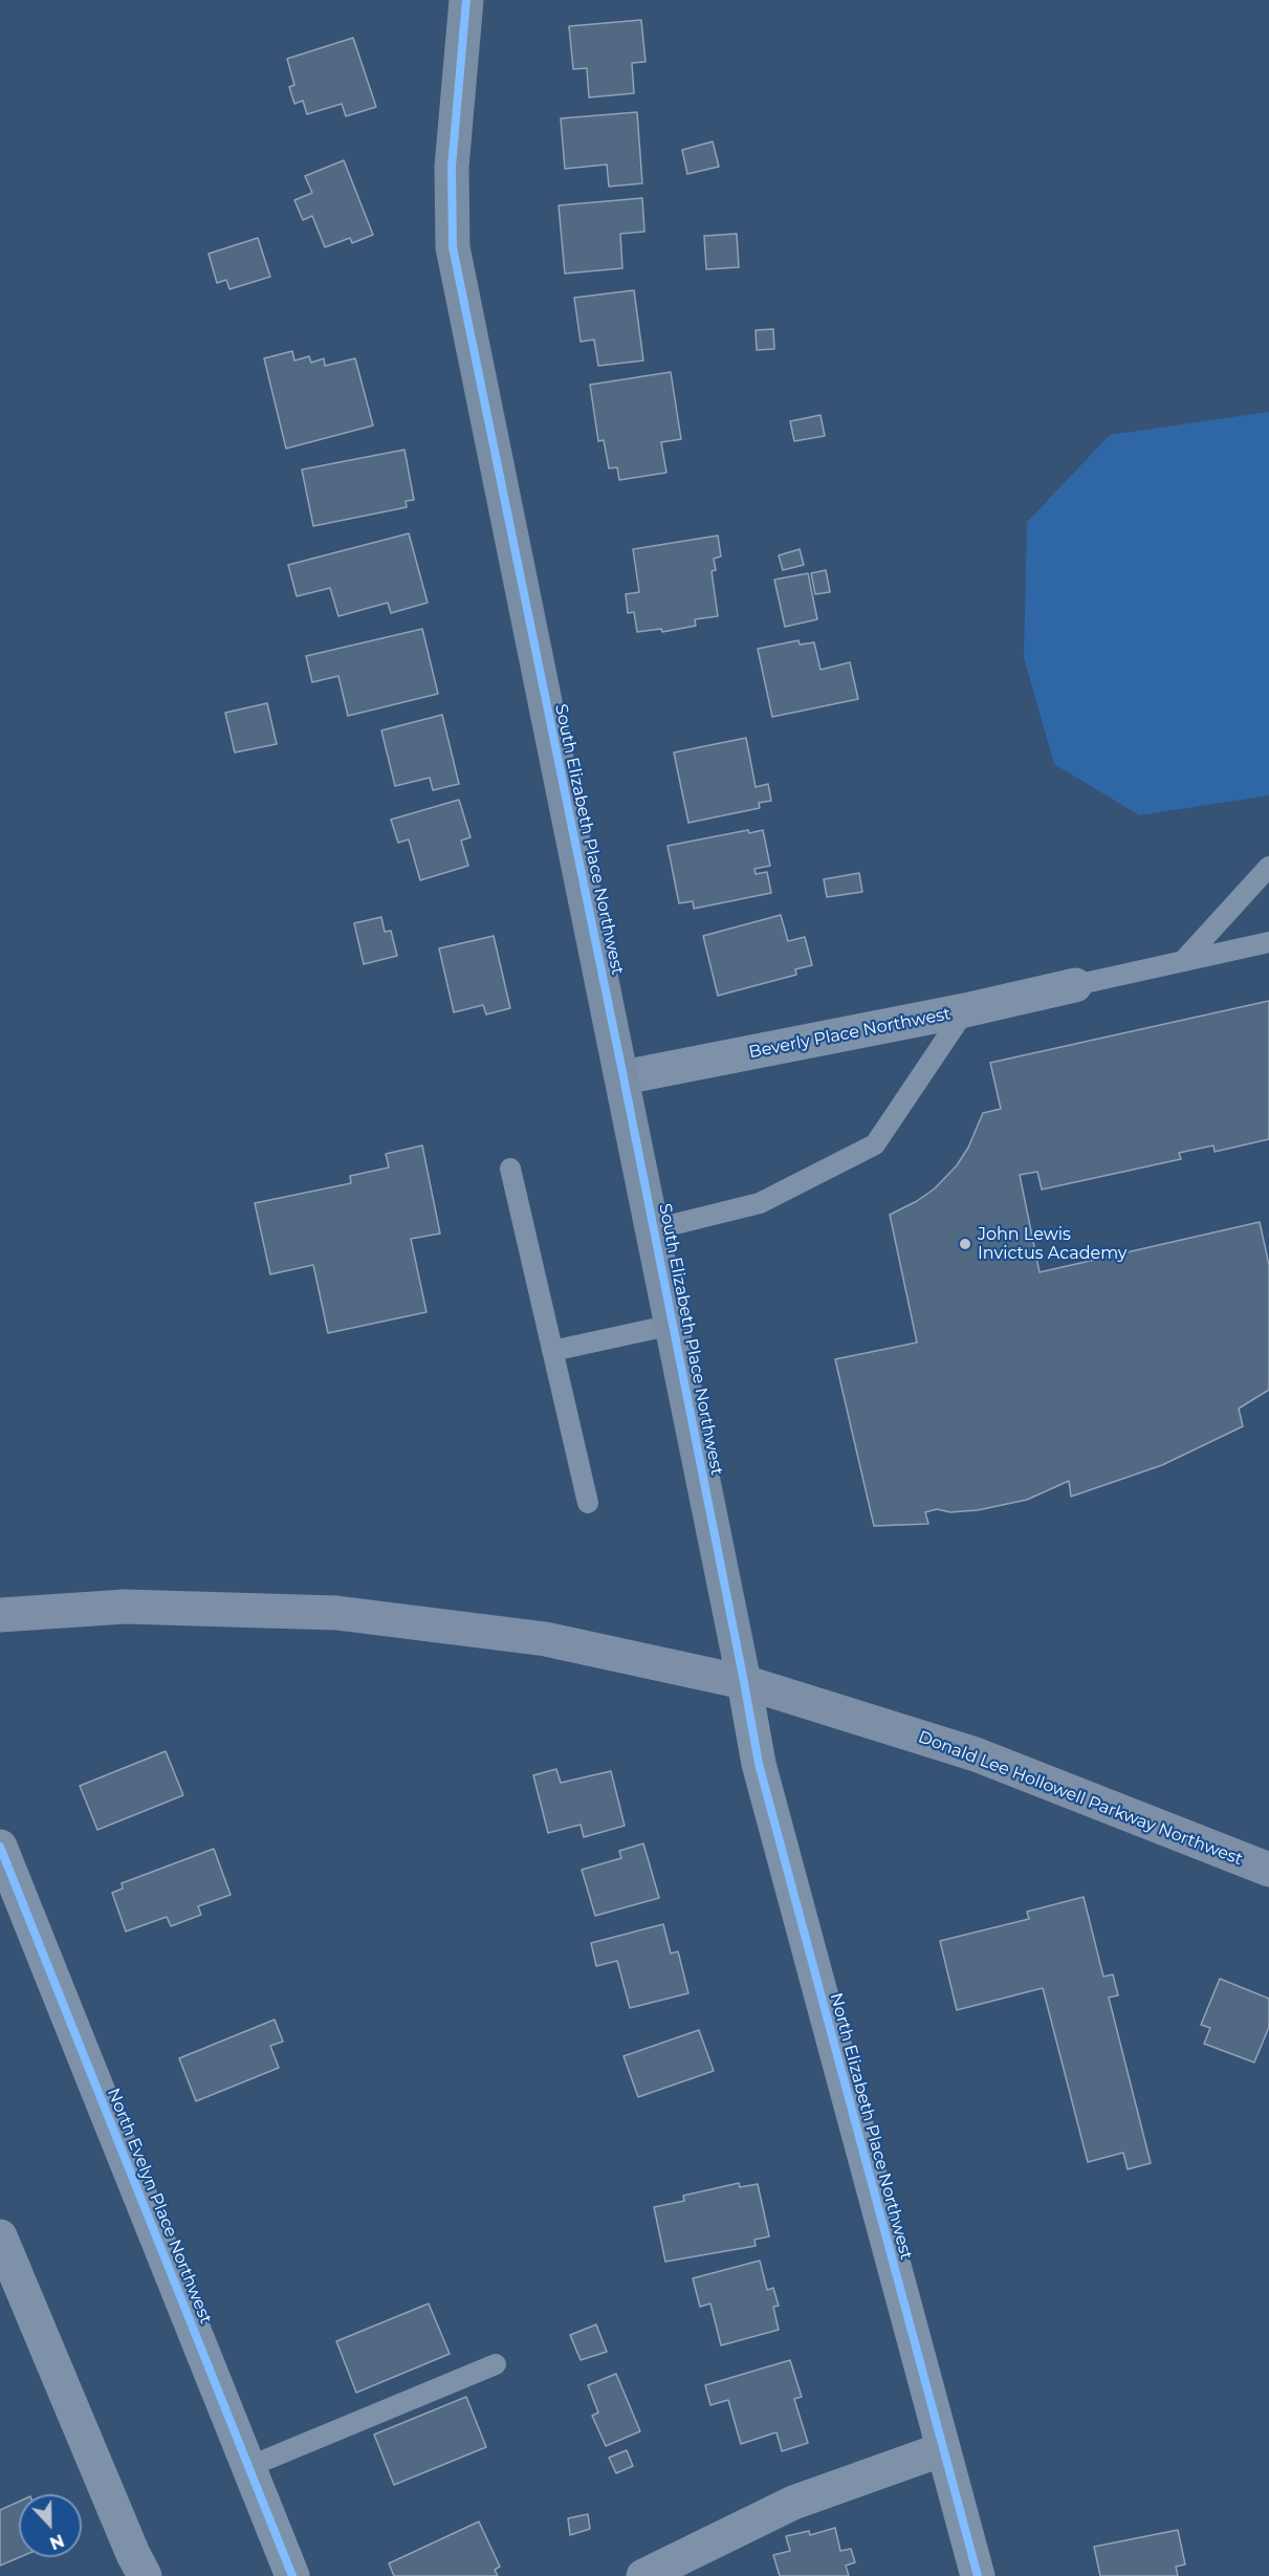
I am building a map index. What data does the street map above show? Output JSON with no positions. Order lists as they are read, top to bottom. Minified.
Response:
{"streets":{"main road":["Donald Lee Hollowell Parkway Northwest"],"street":["South Elizabeth Place Northwest","Beverly Place Northwest","North Elizabeth Place Northwest","North Evelyn Place Northwest"]},"crossings":[["South Elizabeth Place Northwest","Beverly Place Northwest"],["South Elizabeth Place Northwest","Donald Lee Hollowell Parkway Northwest"],["South Elizabeth Place Northwest","North Elizabeth Place Northwest"],["Donald Lee Hollowell Parkway Northwest","North Elizabeth Place Northwest"]],"places":["John Lewis Invictus Academy"],"north":"bottom"}
